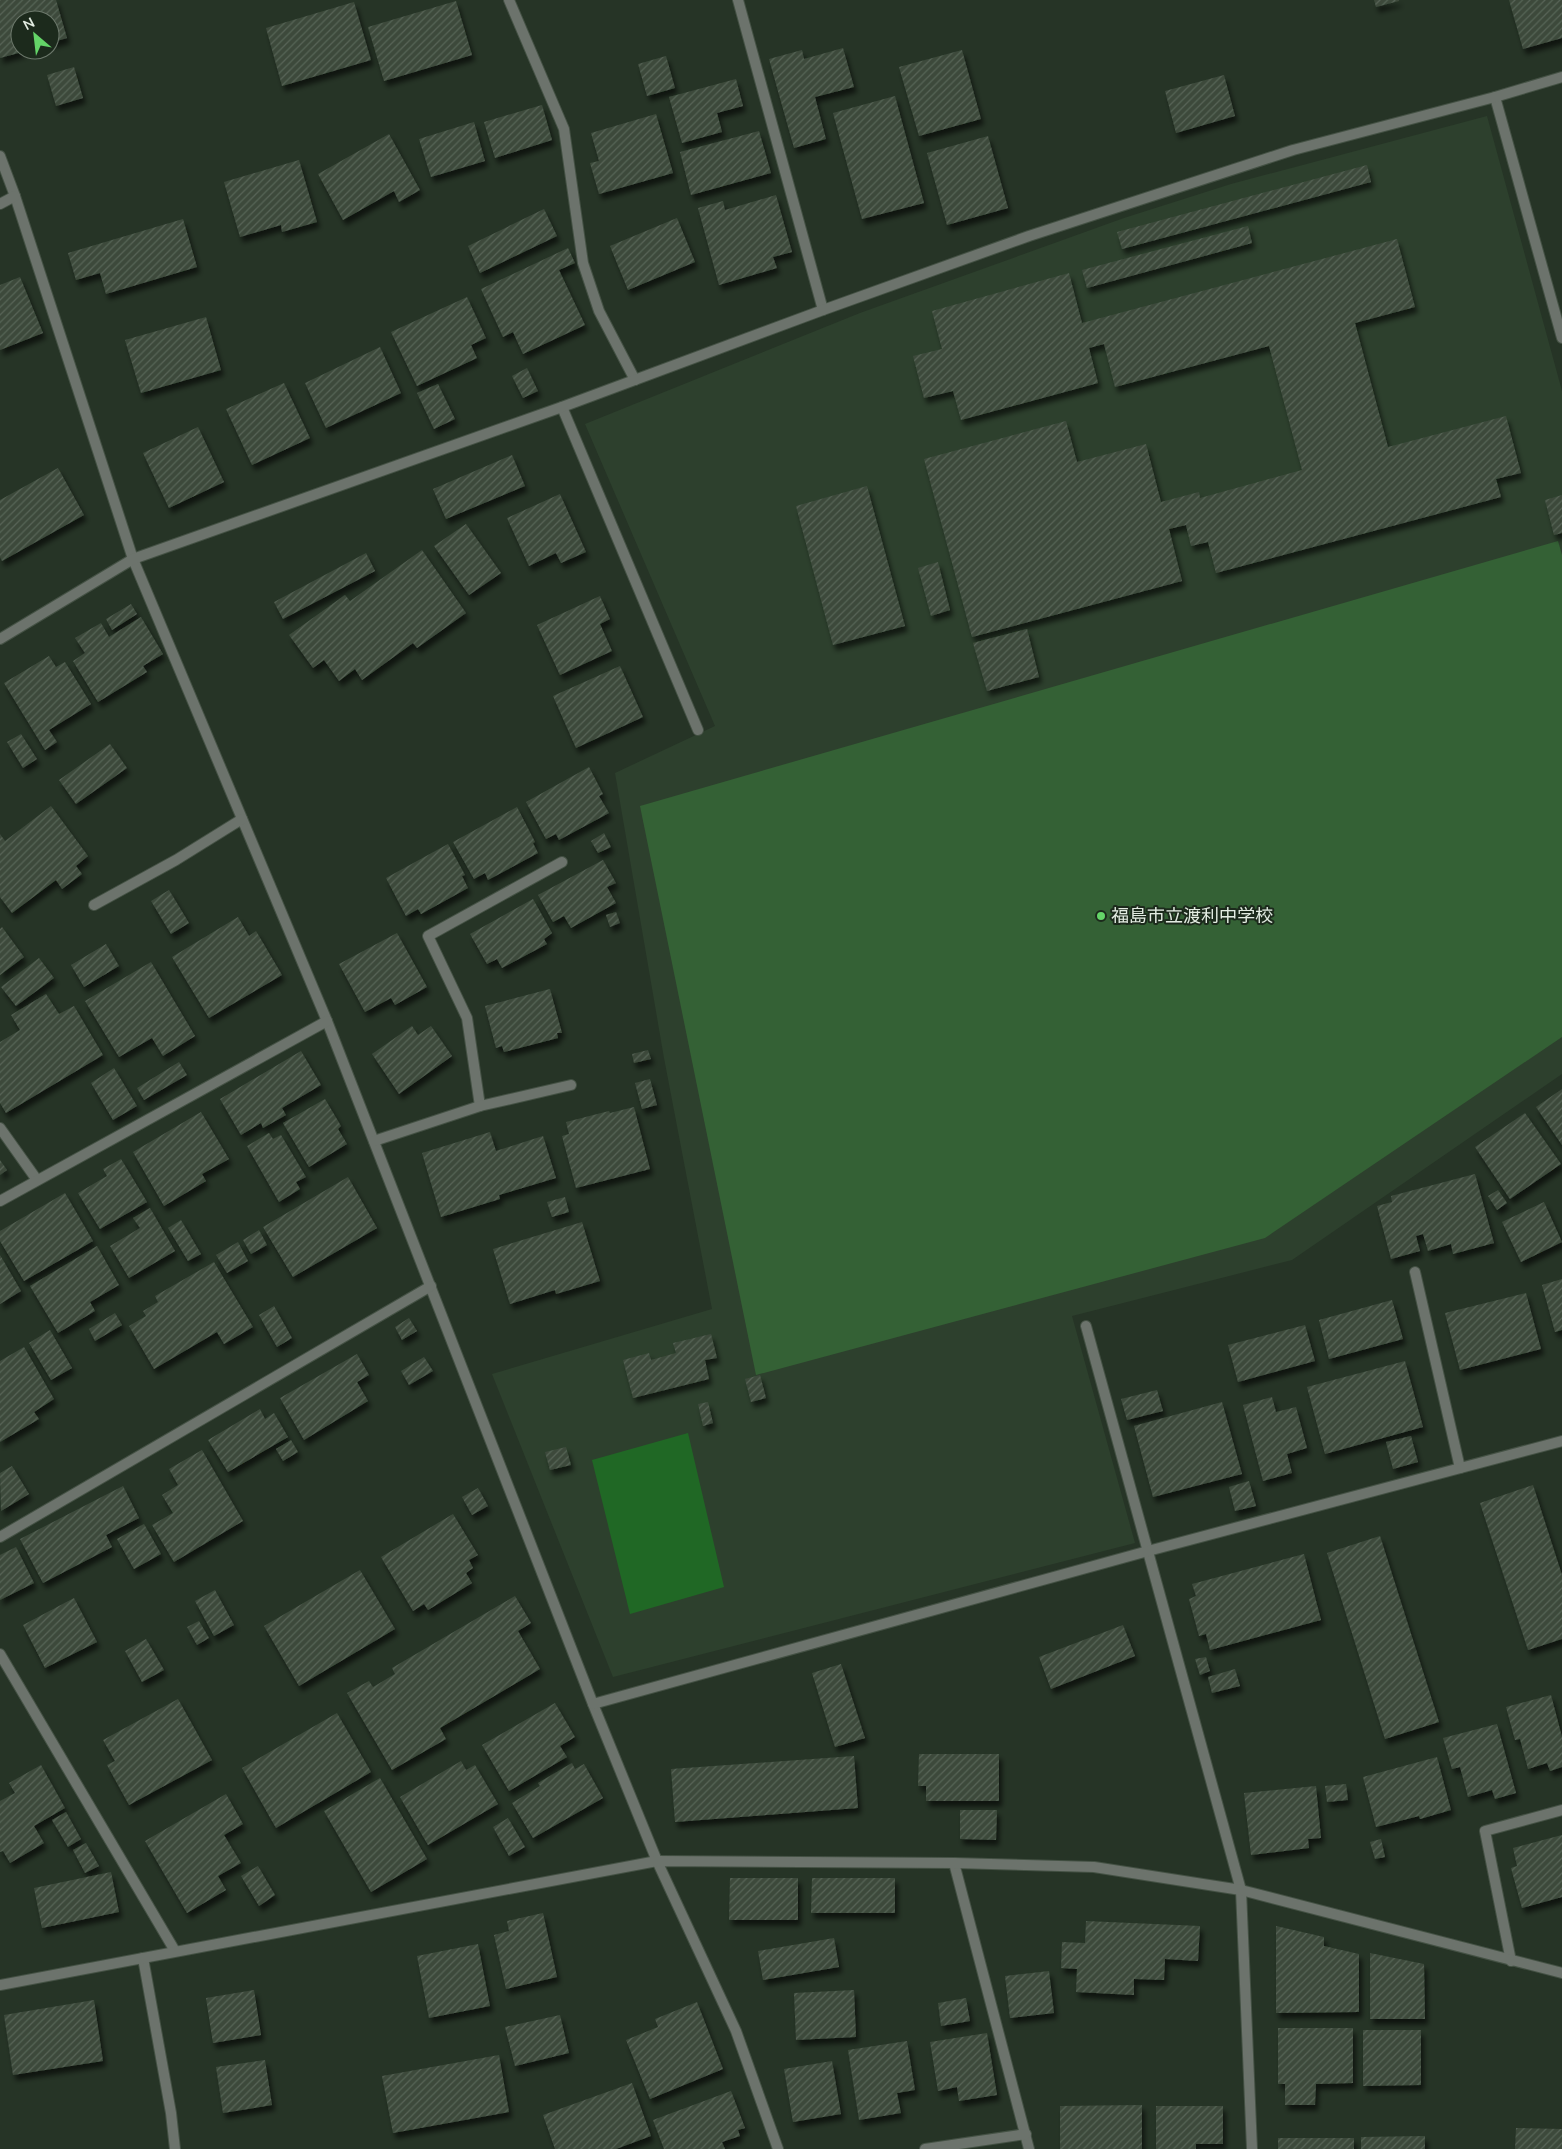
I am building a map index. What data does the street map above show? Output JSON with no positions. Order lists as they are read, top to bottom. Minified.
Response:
{"places":["福島市立渡利中学校"],"north":"top left"}
